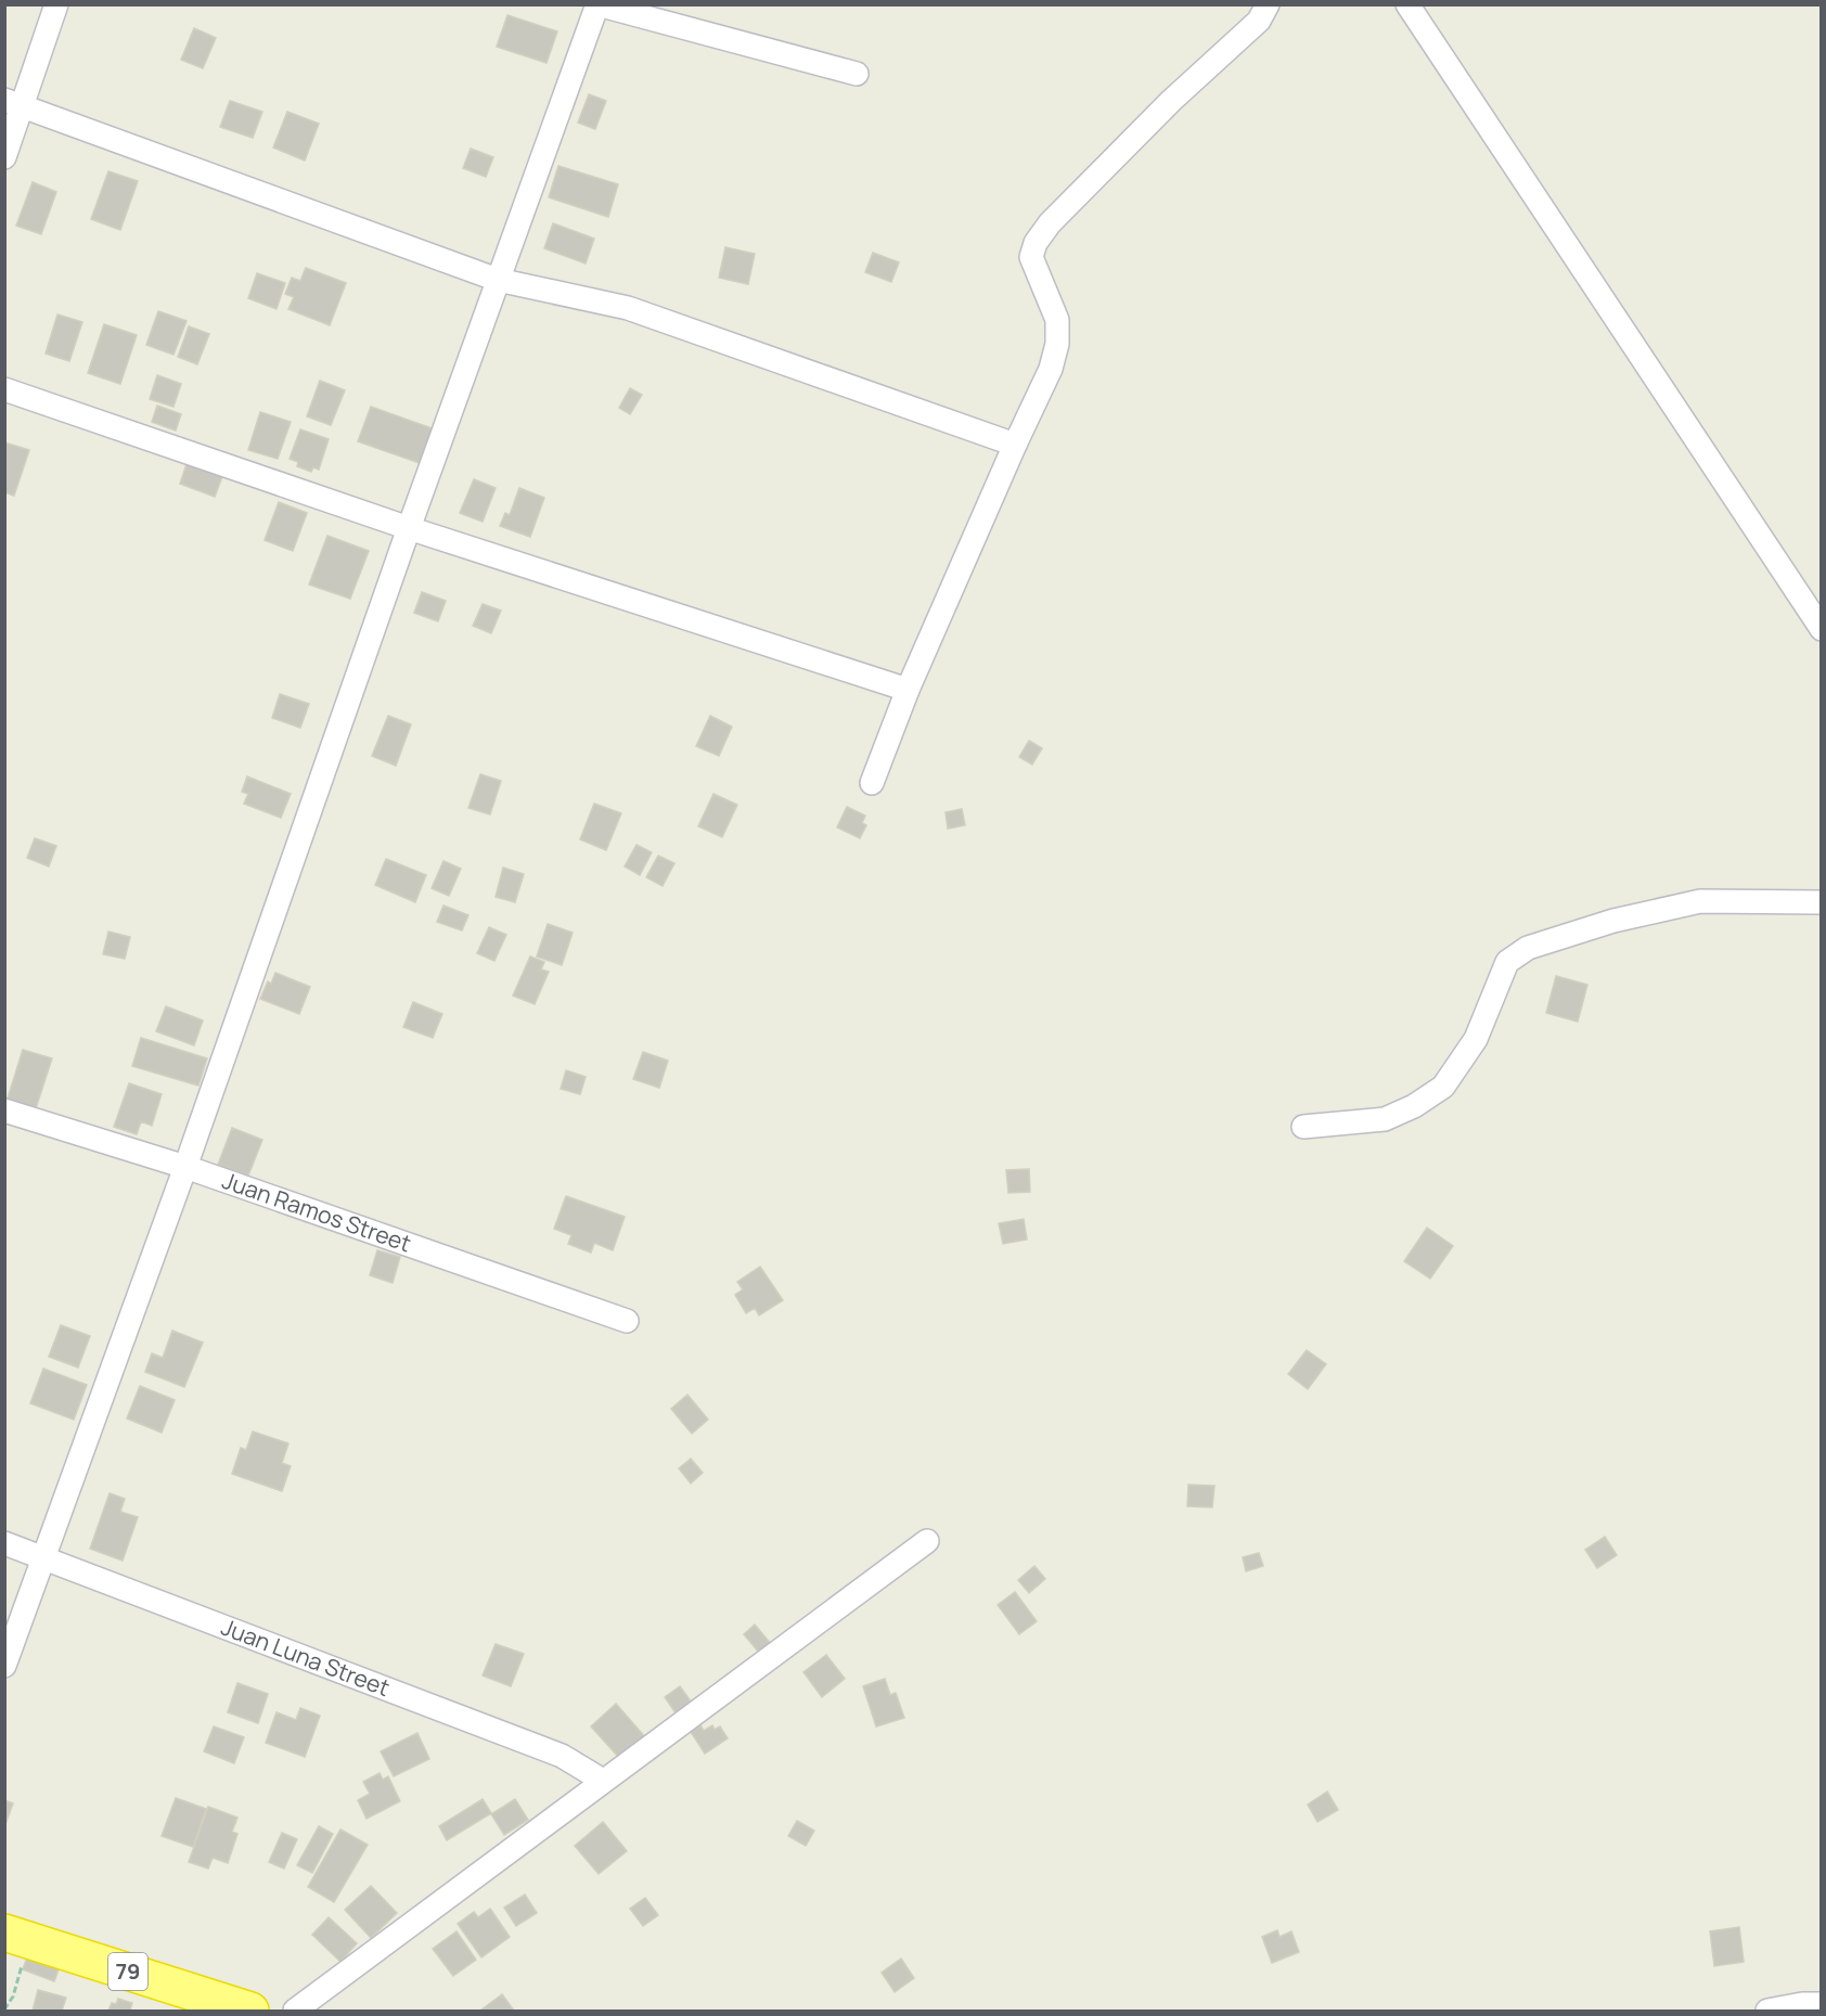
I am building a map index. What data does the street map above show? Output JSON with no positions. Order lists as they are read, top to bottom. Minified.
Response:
{"streets":{"highway":["79"],"street":["Juan Ramos Street","Juan Luna Street"]}}
